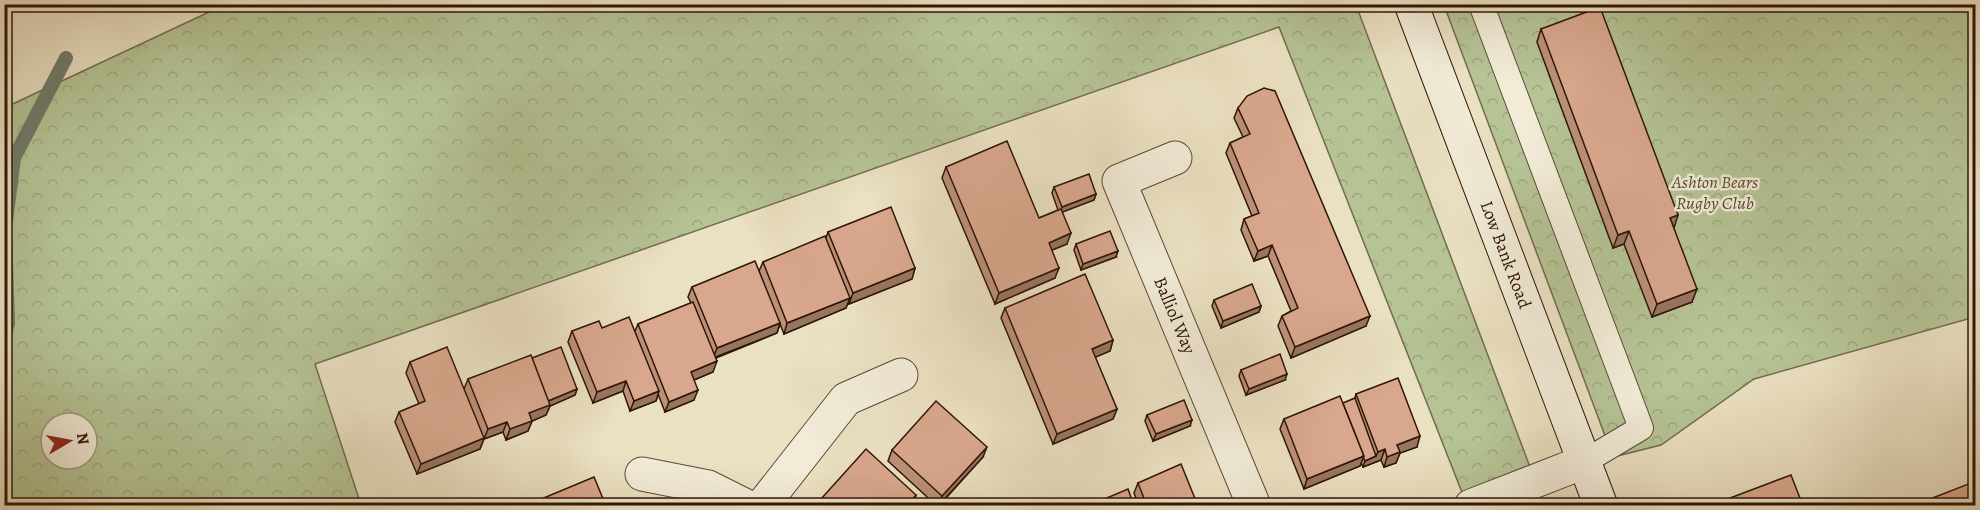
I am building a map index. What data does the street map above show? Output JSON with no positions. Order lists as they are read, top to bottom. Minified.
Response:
{"streets":{"street":["Low Bank Road","Balliol Way"]},"parks":["Ashton Bears Rugby Club"],"north":"right"}
